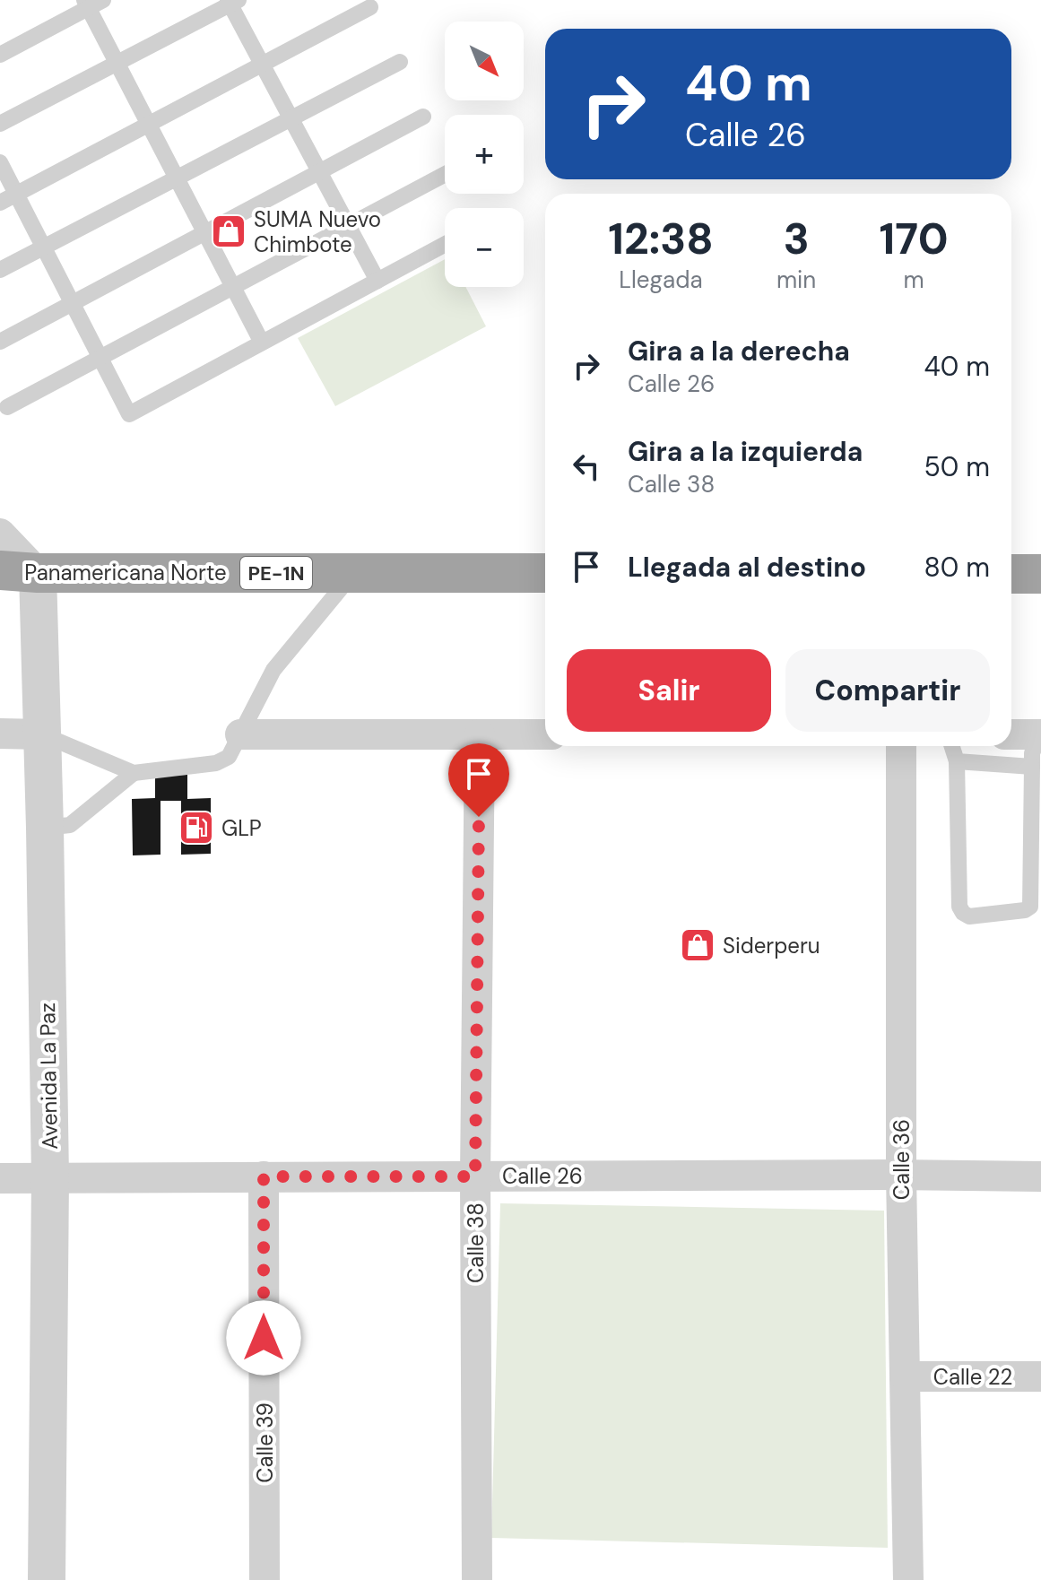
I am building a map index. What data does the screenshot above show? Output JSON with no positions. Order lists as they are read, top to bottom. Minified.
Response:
{"streets":{"highway":["Panamericana Norte","PE-1N"],"street":["Avenida La Paz","Calle 36","Calle 26","Calle 38","Calle 22","Calle 39"]},"crossings":[["Panamericana Norte","Avenida La Paz"],["Avenida La Paz","Calle 26"],["Calle 36","Calle 26"],["Calle 36","Calle 22"],["Calle 26","Calle 38"],["Calle 26","Calle 39"]],"places":{"shop":["SUMA Nuevo Chimbote","Siderperu"],"fuel station":["GLP"]},"north":"bottom right","page":{"map_buttons":["+","−"],"turn":["40 m","Calle 26"],"eta":["12:38","Llegada","3","min","170","m"],"list":[{"name":"Gira a la derecha","note":"Calle 26","value":"40 m"},{"name":"Gira a la izquierda","note":"Calle 38","value":"50 m"},{"name":"Llegada al destino","value":"80 m"}],"buttons":["Salir","Compartir"]}}
